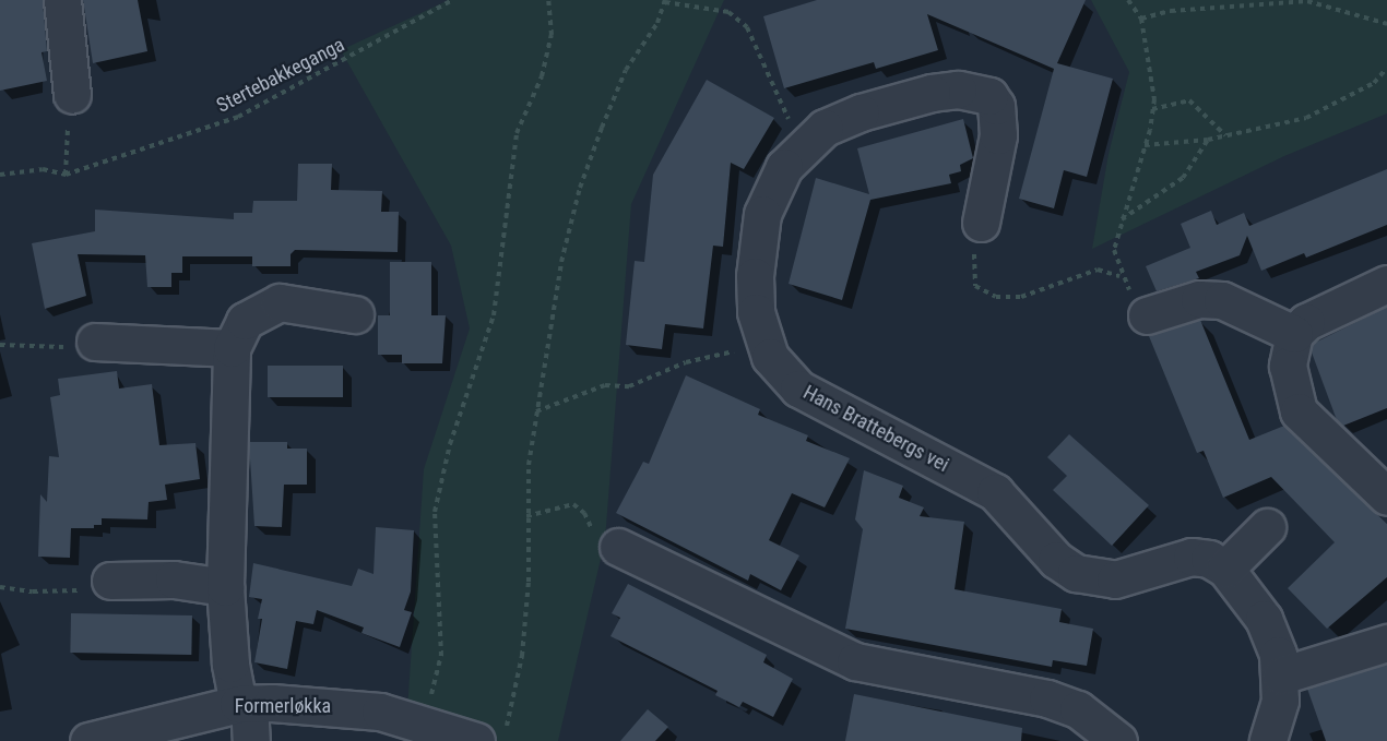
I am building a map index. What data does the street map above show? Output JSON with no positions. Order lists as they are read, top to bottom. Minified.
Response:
{"streets":{"street":["Hans Brattebergs vei","Formerløkka"],"path":["Stertebakkeganga"]}}
